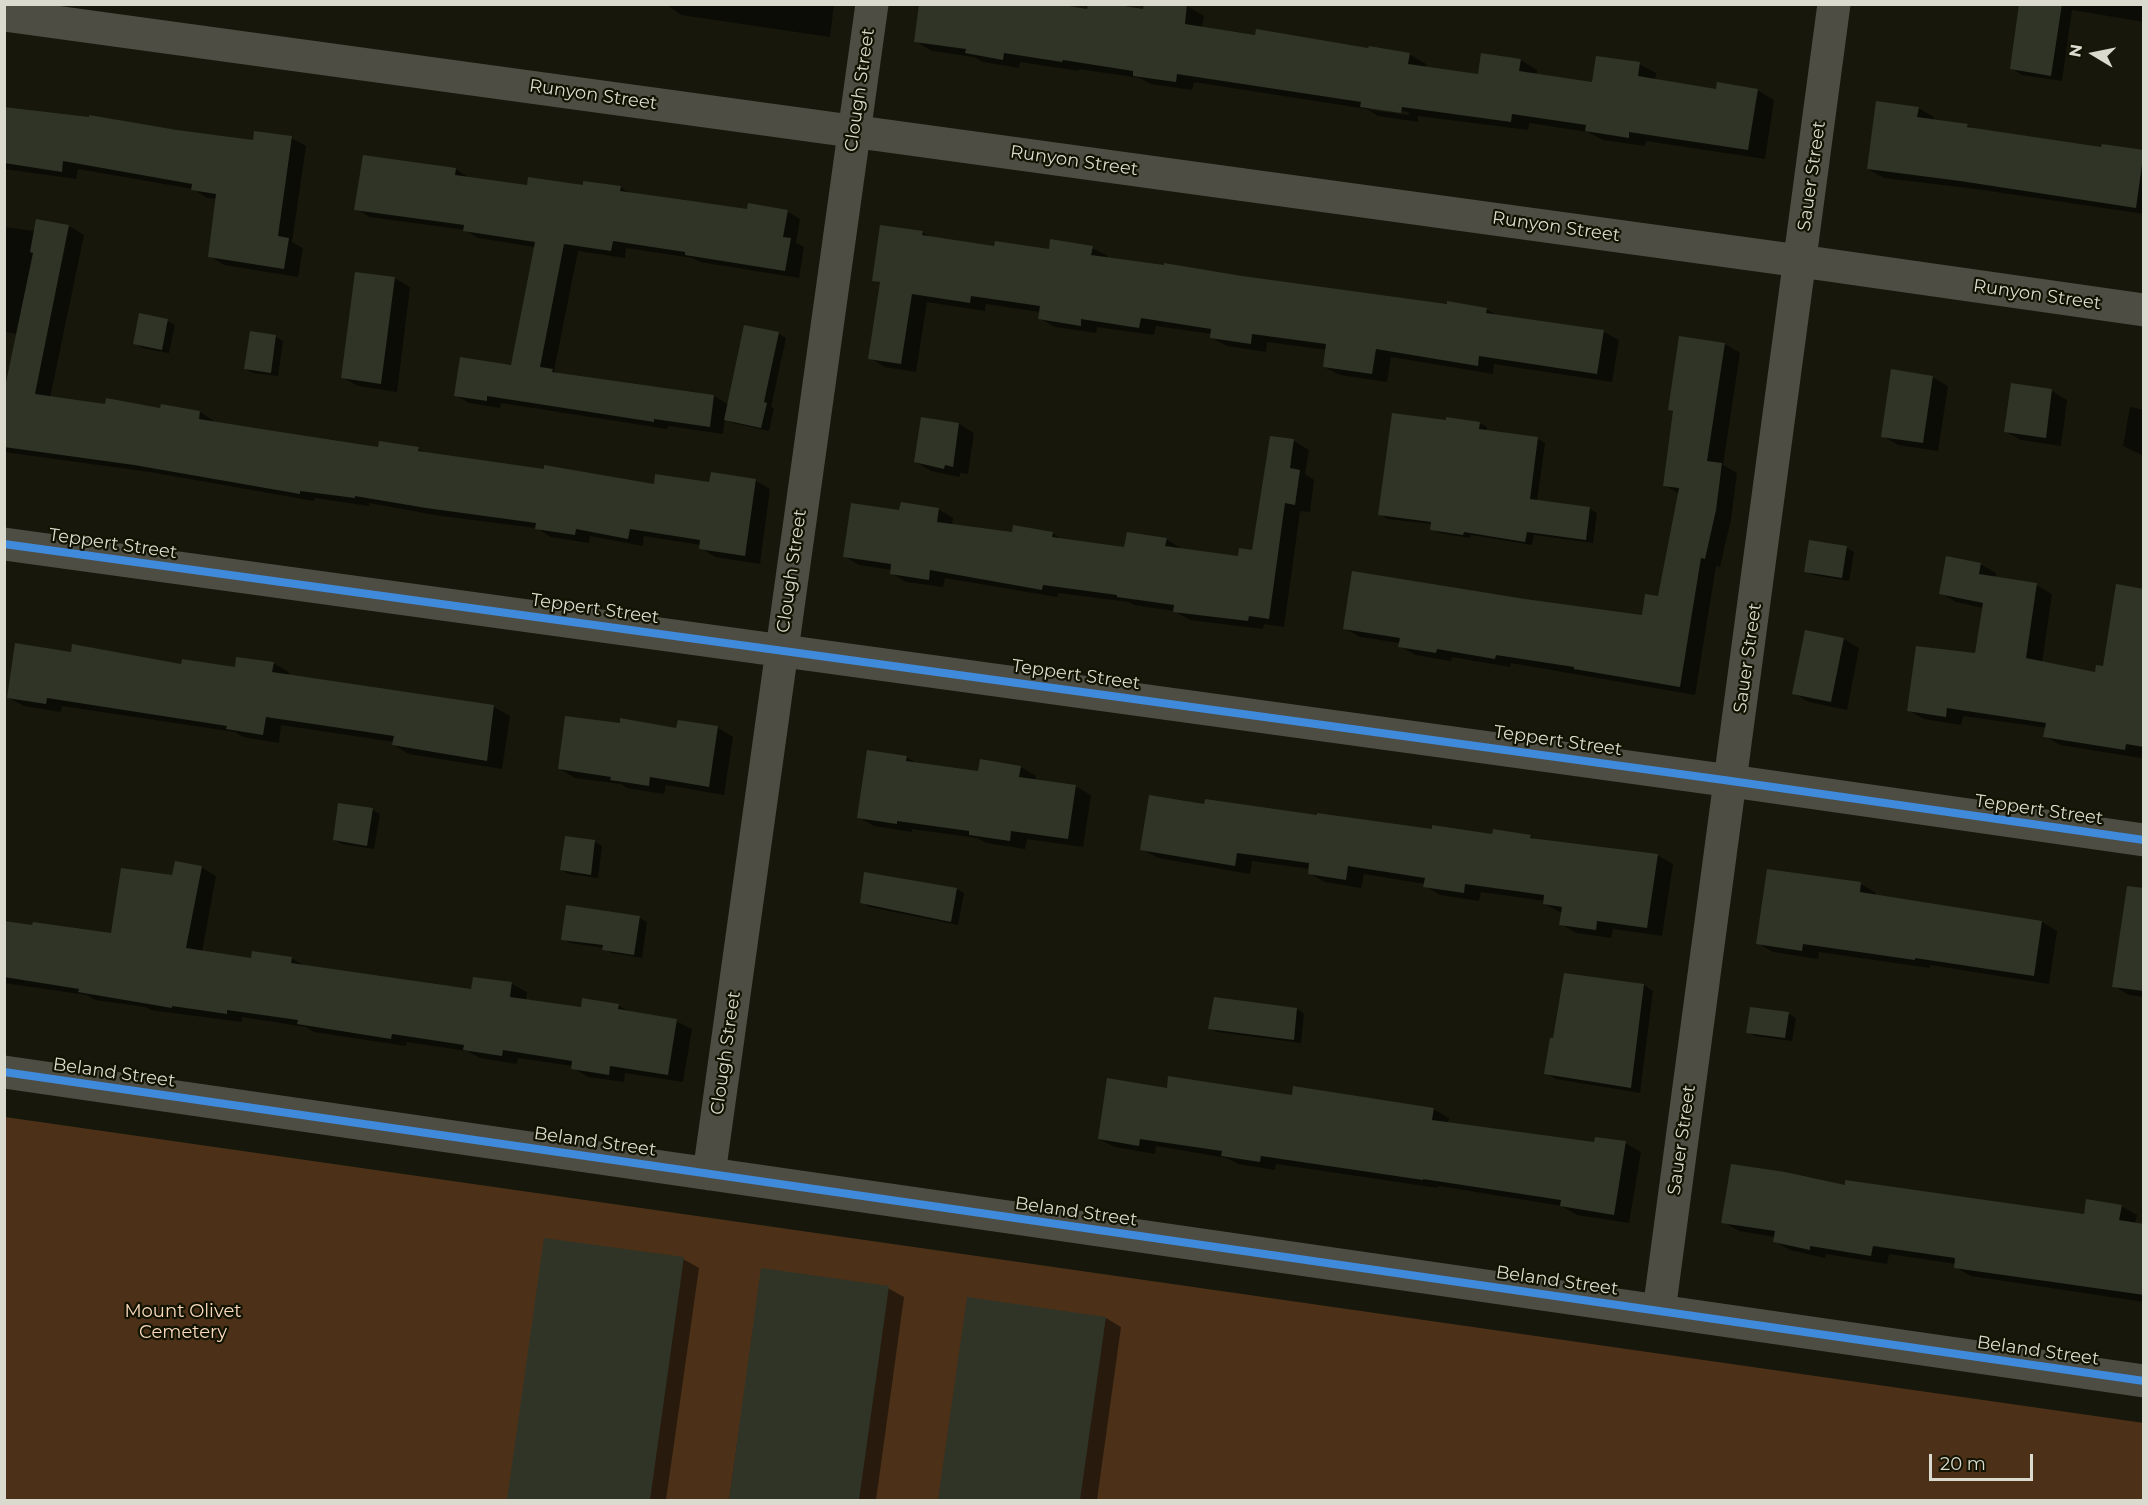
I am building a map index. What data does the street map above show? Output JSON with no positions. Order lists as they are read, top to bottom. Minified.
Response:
{"streets":{"street":["Clough Street","Runyon Street","Sauer Street","Teppert Street","Beland Street"]},"crossings":[["Clough Street","Runyon Street"],["Clough Street","Teppert Street"],["Clough Street","Beland Street"],["Runyon Street","Sauer Street"],["Sauer Street","Teppert Street"],["Sauer Street","Beland Street"]],"parks":["Mount Olivet Cemetery"],"scale_bar":"20 m","north":"left"}
